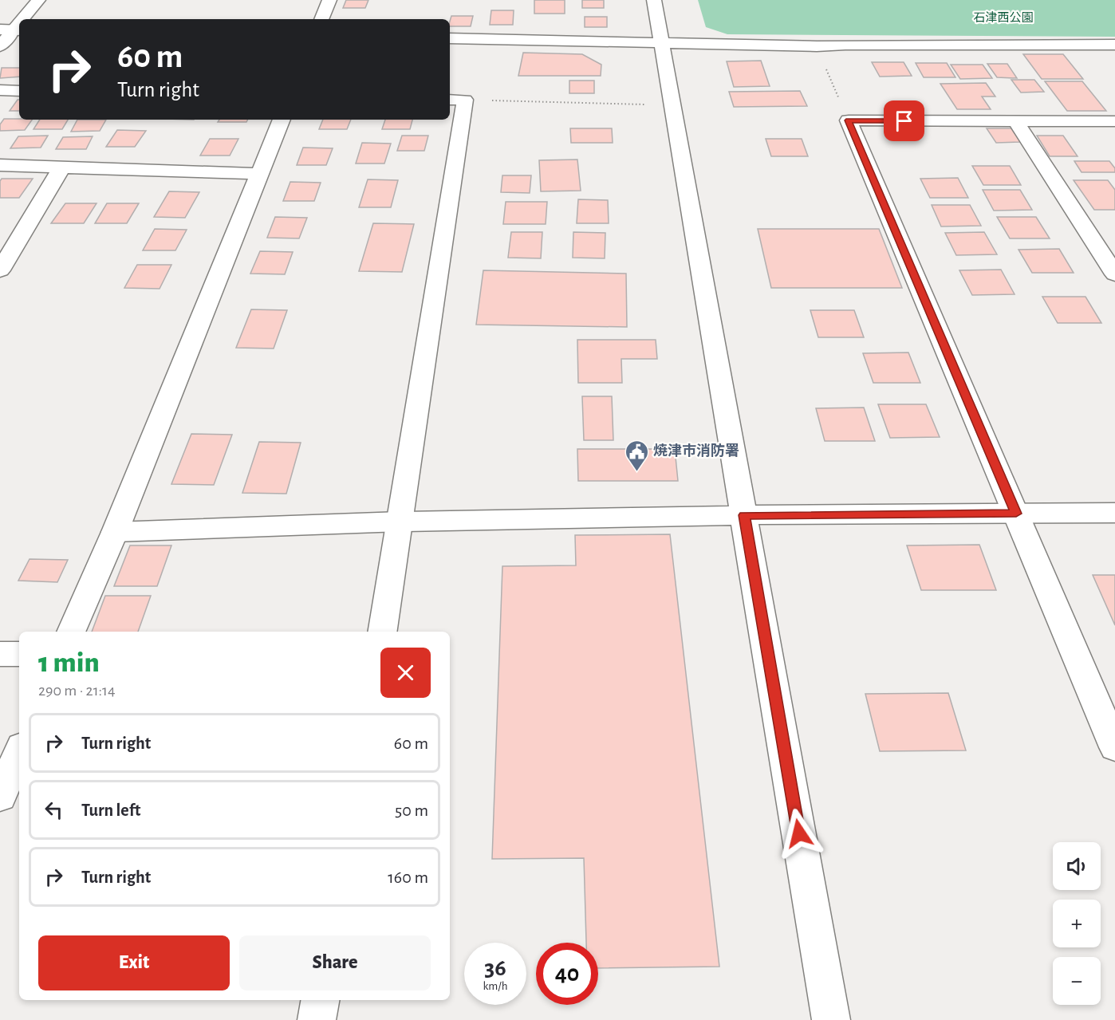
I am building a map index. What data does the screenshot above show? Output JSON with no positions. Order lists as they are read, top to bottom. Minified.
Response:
{"parks":["石津西公園"],"places":{"public building":["焼津市消防署"]},"page":{"turn":["60 m","Turn right"],"heading":["1 min","290 m · 21:14"],"list":[{"name":"Turn right","value":"60 m"},{"name":"Turn left","value":"50 m"},{"name":"Turn right","value":"160 m"}],"map_buttons":["+","−"],"buttons":["Exit","Share"],"speed":"36 km/h","limit":"40"}}
